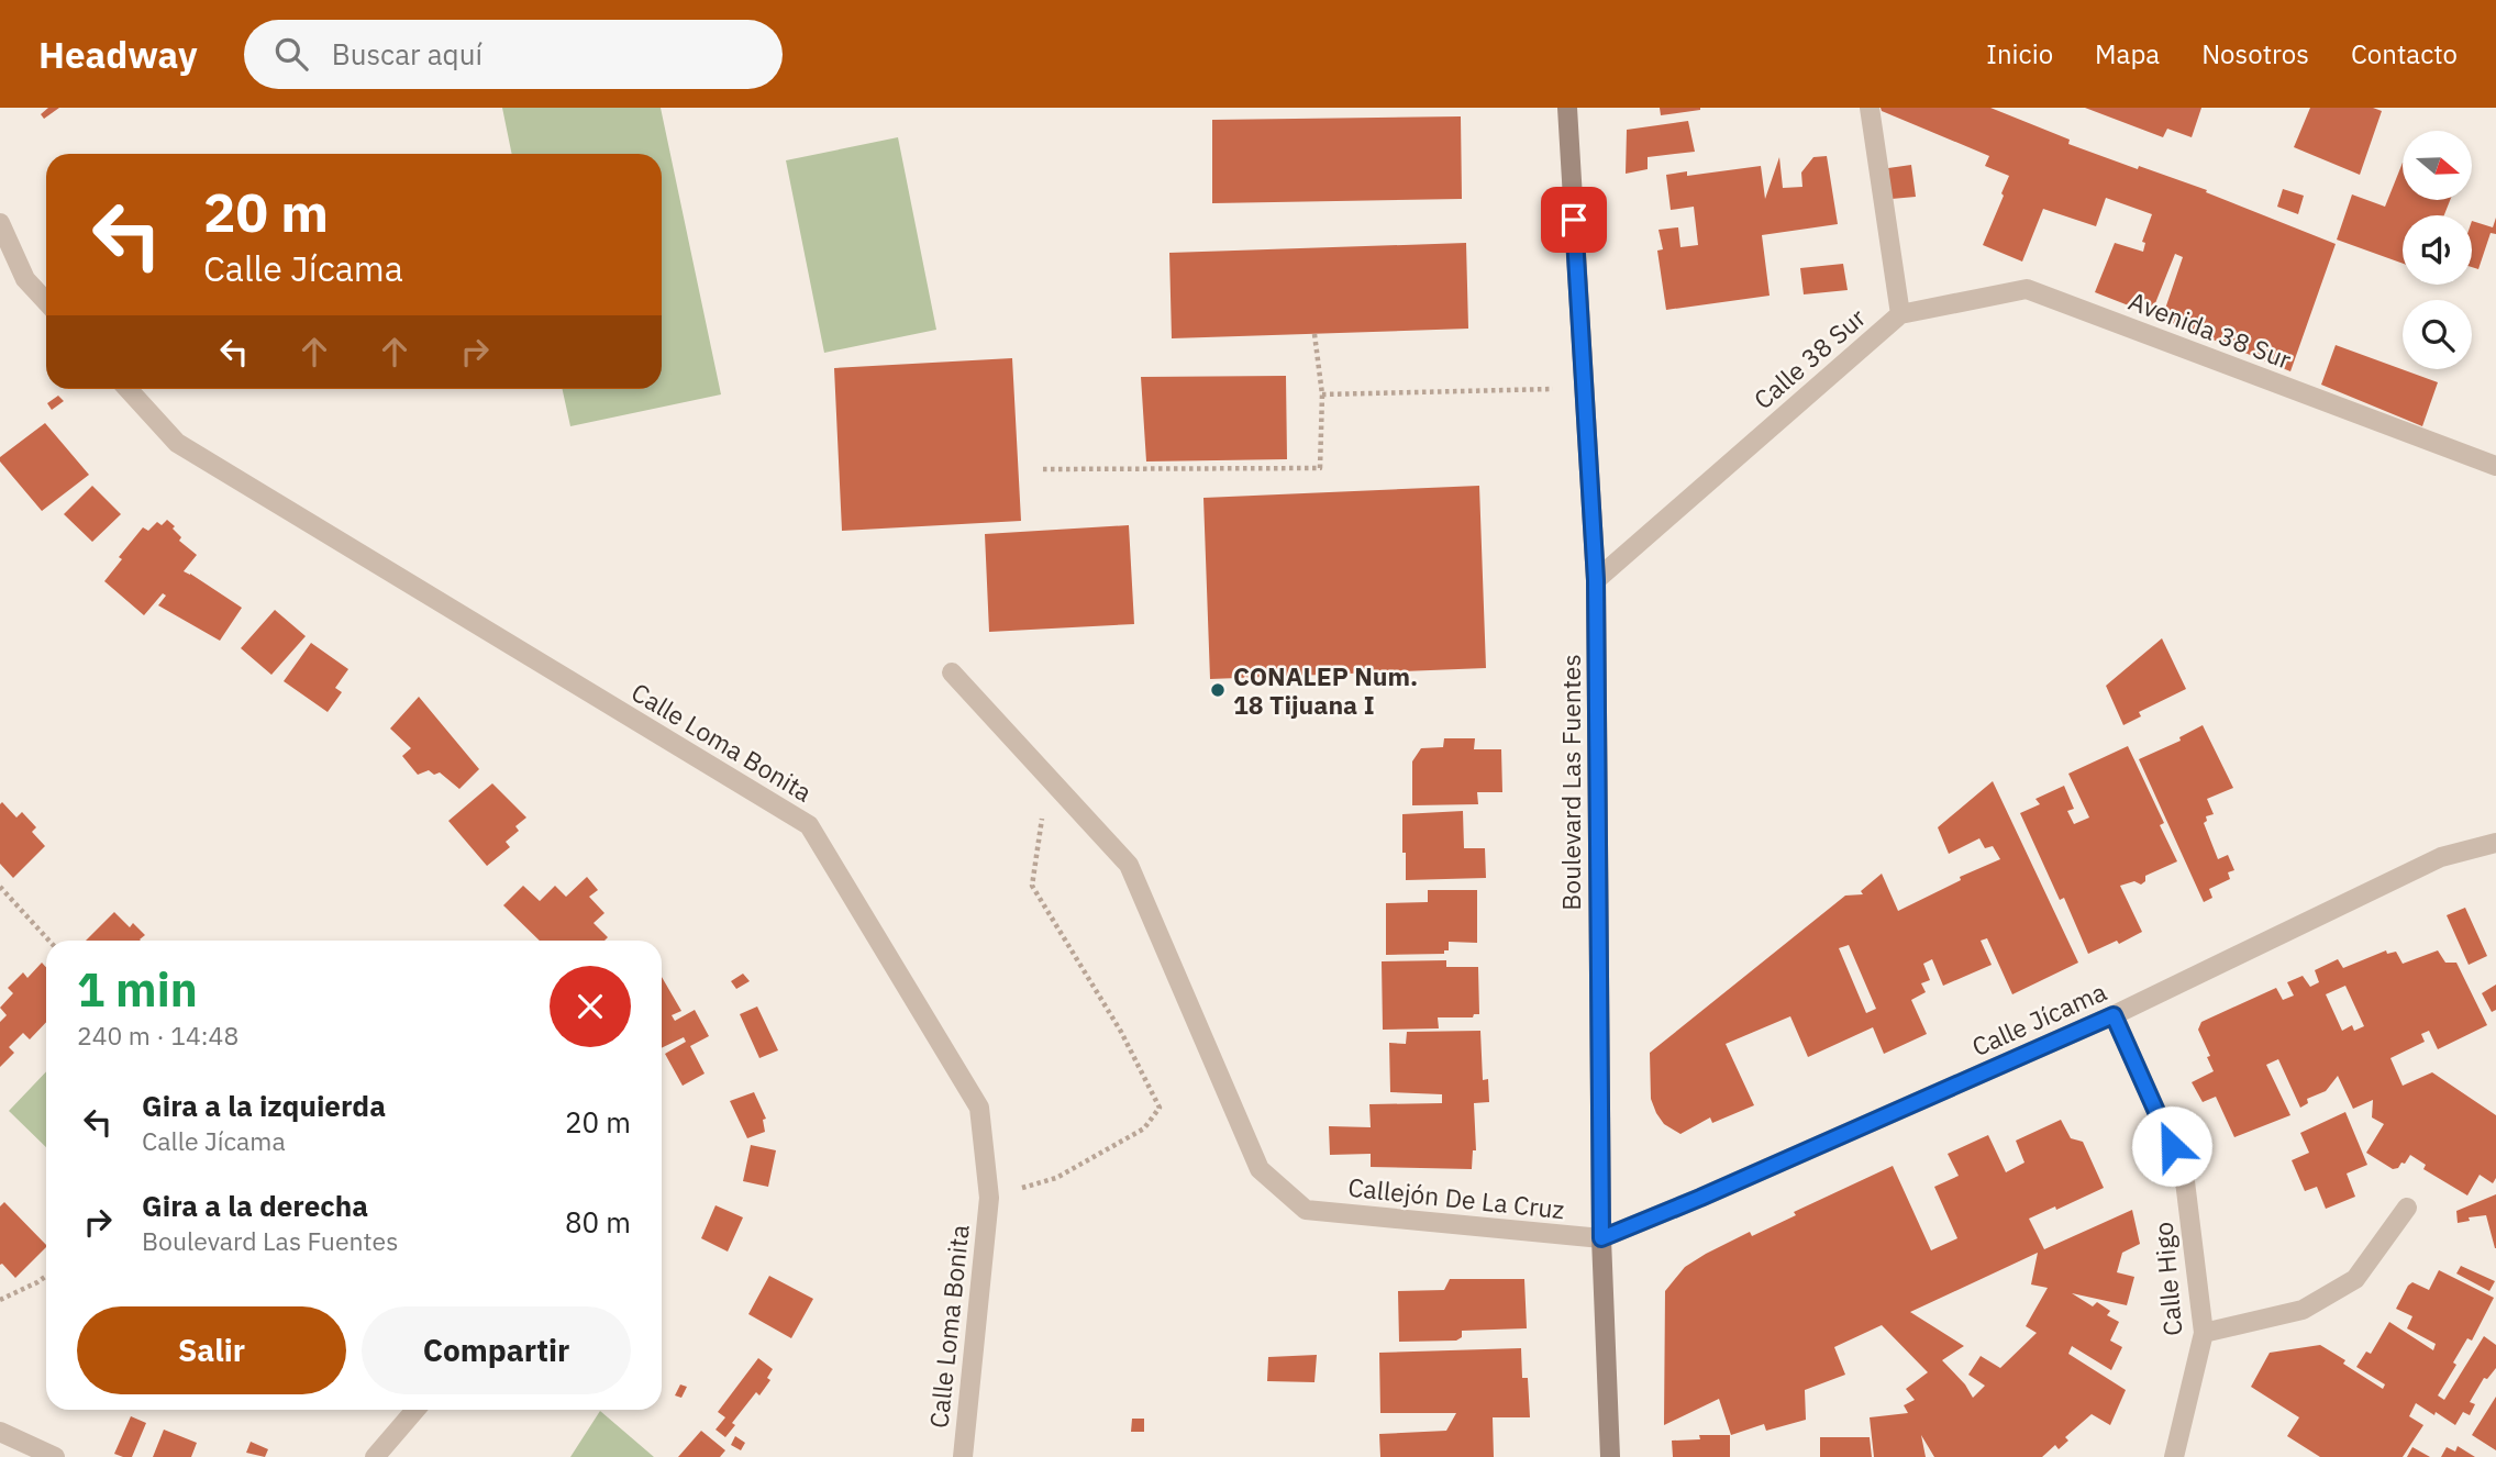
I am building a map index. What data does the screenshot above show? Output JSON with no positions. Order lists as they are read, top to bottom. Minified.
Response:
{"streets":{"street":["Avenida 38 Sur","Calle 38 Sur","Calle Loma Bonita","Boulevard Las Fuentes","Calle Jícama","Callejón De La Cruz","Calle Higo"]},"crossings":[["Avenida 38 Sur","Calle 38 Sur"],["Calle 38 Sur","Boulevard Las Fuentes"],["Boulevard Las Fuentes","Calle Jícama"],["Boulevard Las Fuentes","Callejón De La Cruz"],["Calle Jícama","Callejón De La Cruz"],["Calle Jícama","Calle Higo"]],"places":["CONALEP Num. 18 Tijuana I"],"north":"right","page":{"header":"Headway","search":"Buscar aquí","nav":["Inicio","Mapa","Nosotros","Contacto"],"turn":["20 m","Calle Jícama"],"heading":["1 min","240 m · 14:48"],"list":[{"name":"Gira a la izquierda","note":"Calle Jícama","value":"20 m"},{"name":"Gira a la derecha","note":"Boulevard Las Fuentes","value":"80 m"}],"buttons":["Salir","Compartir"]}}
